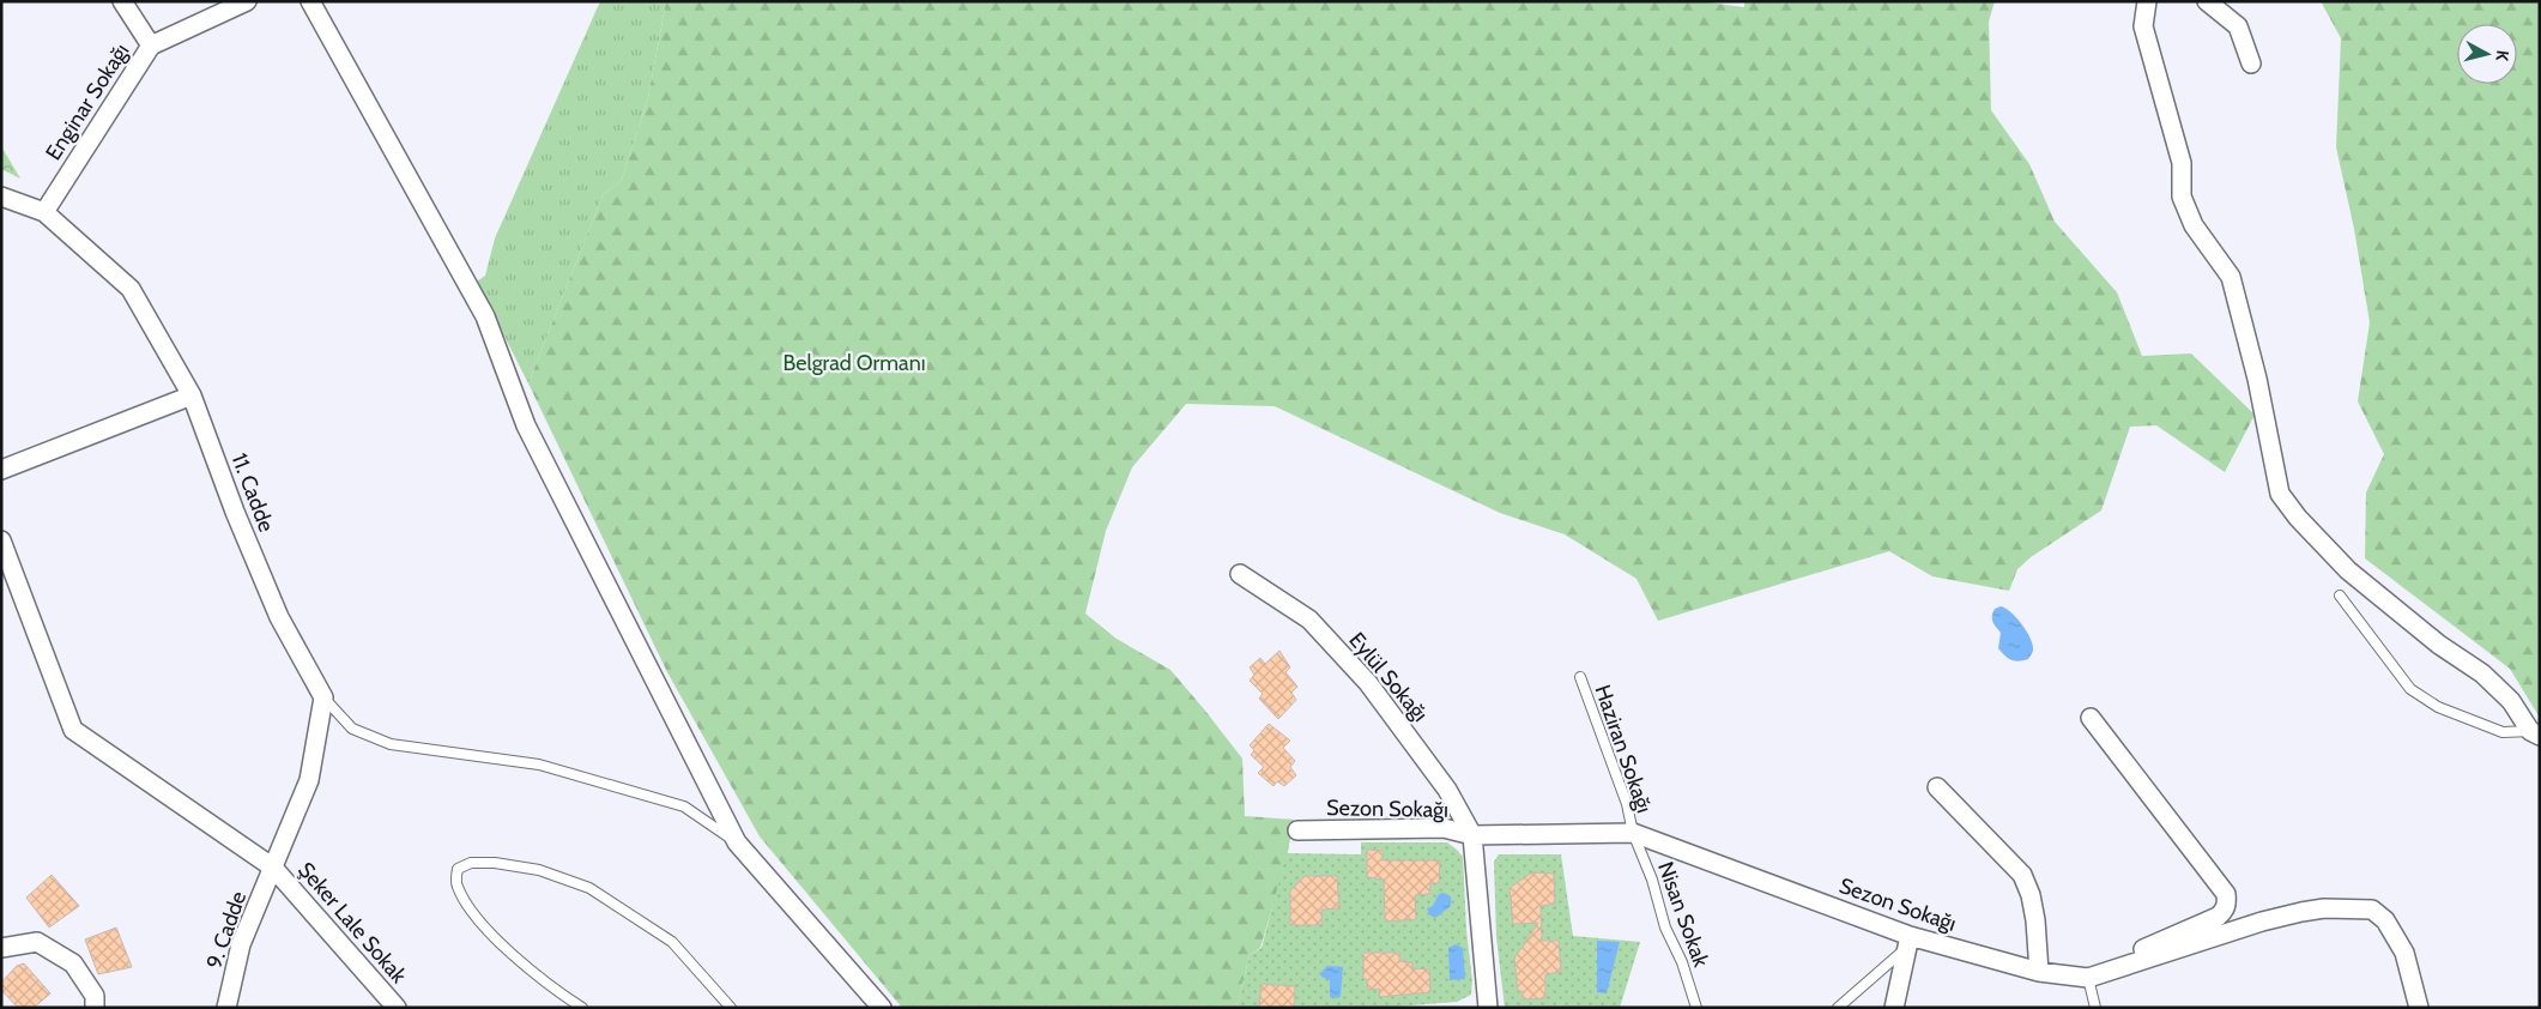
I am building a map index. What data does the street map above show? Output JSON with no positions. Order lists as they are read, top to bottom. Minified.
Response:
{"streets":{"street":["Enginar Sokağı","11. Cadde","Eylül Sokağı","Sezon Sokağı","Şeker Lale Sokak","9. Cadde"],"lane":["Haziran Sokağı","Nisan Sokak"]},"crossings":[["Enginar Sokağı","11. Cadde"],["Eylül Sokağı","Sezon Sokağı"],["Haziran Sokağı","Sezon Sokağı"],["Haziran Sokağı","Nisan Sokak"],["Sezon Sokağı","Nisan Sokak"],["Şeker Lale Sokak","9. Cadde"]],"parks":["Belgrad Ormanı"],"north":"right"}
